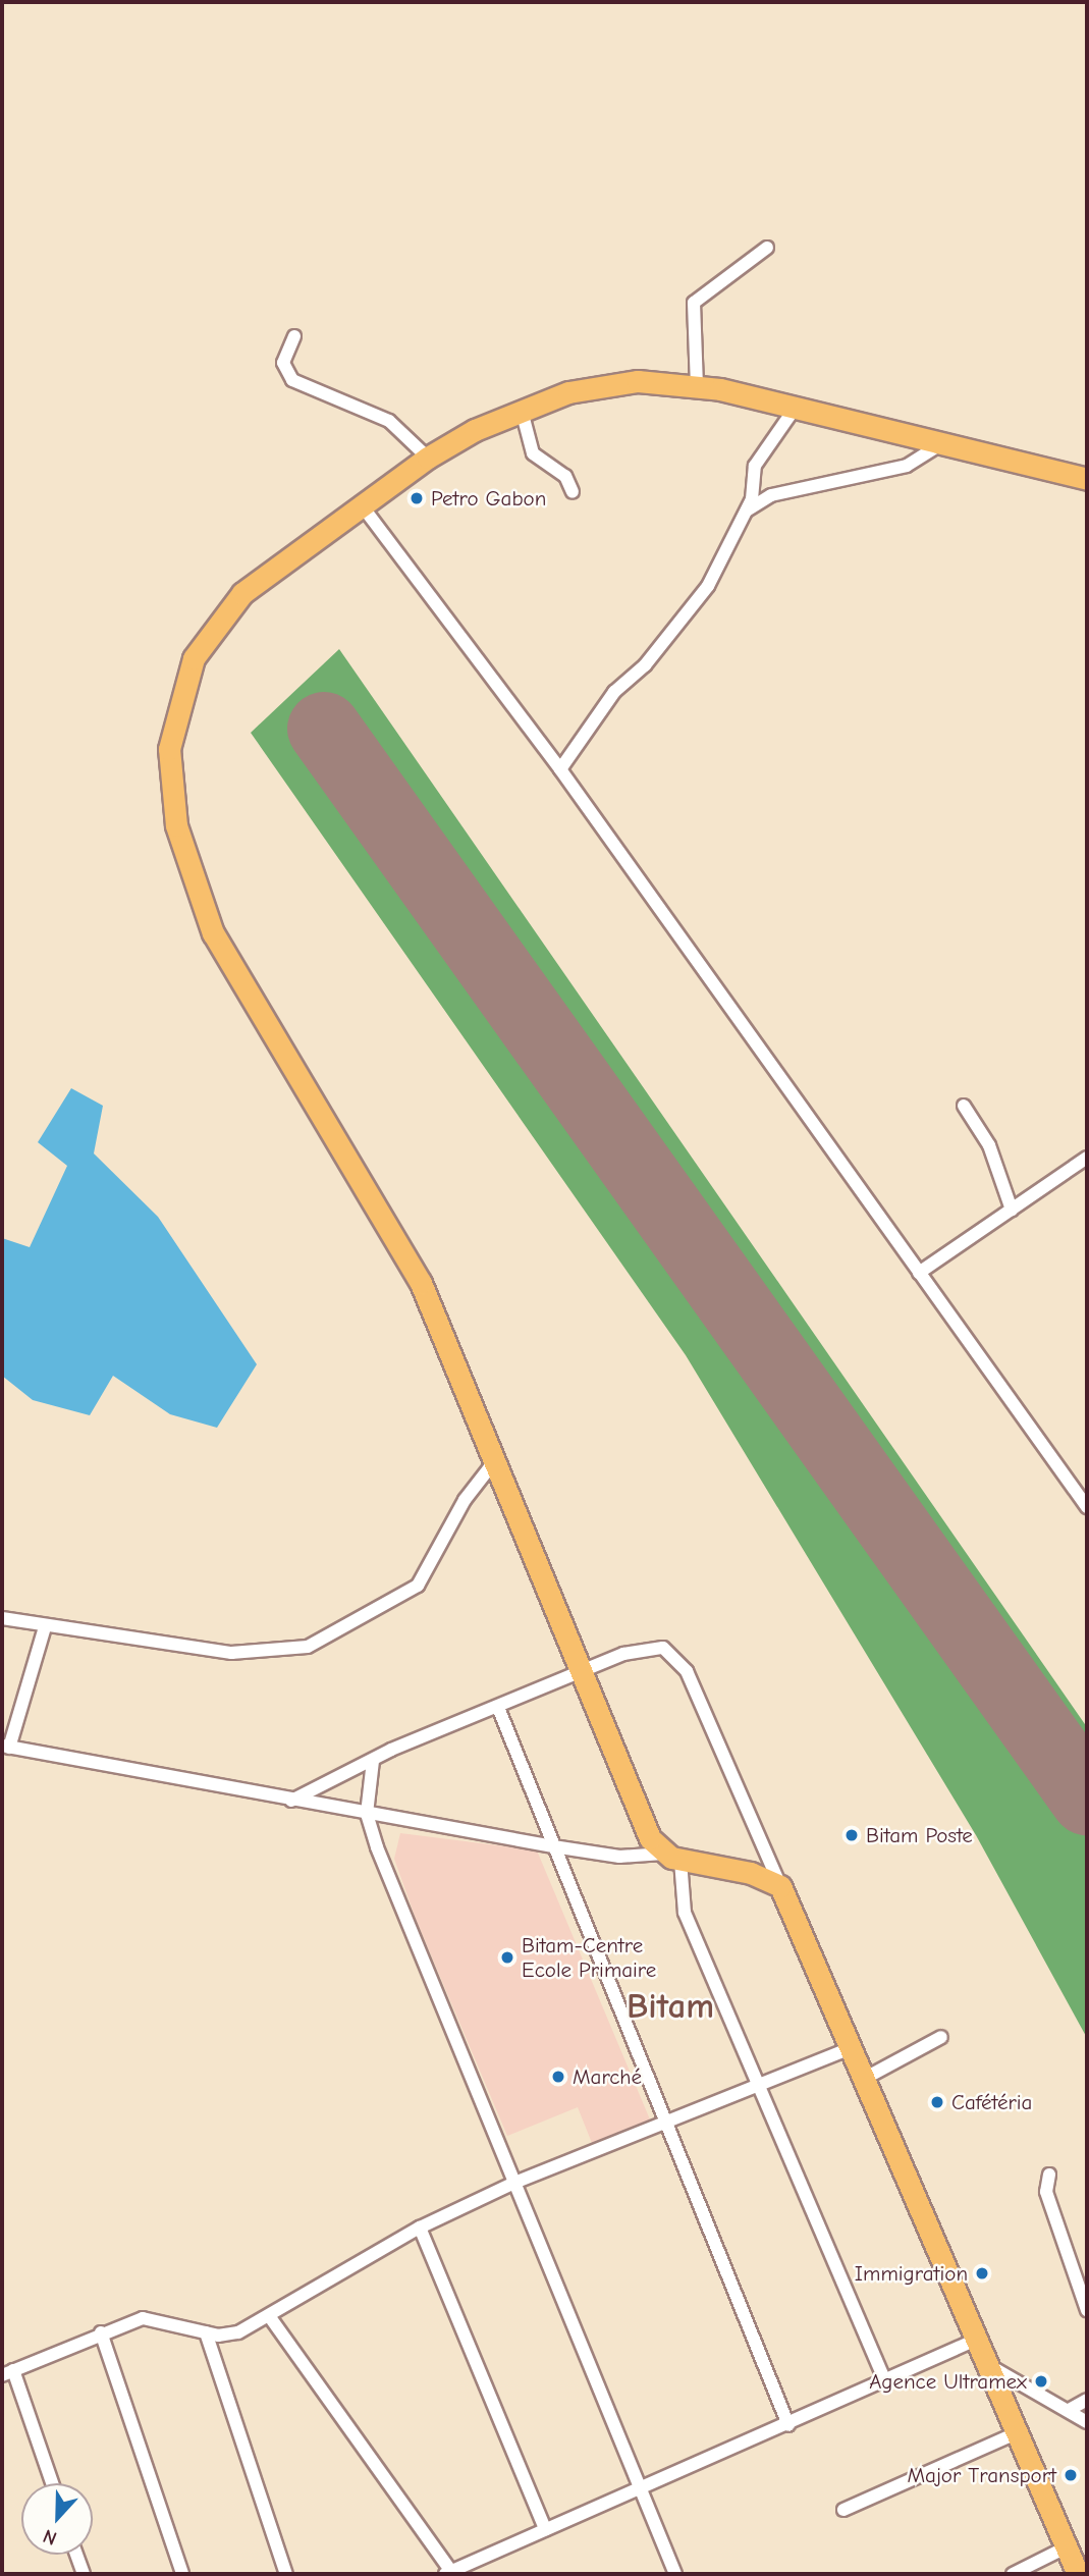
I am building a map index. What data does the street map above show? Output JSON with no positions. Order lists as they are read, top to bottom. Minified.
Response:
{"districts":["Bitam"],"places":["Petro Gabon","Bitam Poste","Bitam-Centre Ecole Primaire","Marché","Cafétéria","Immigration","Agence Ultramex","Major Transport"],"north":"bottom"}
